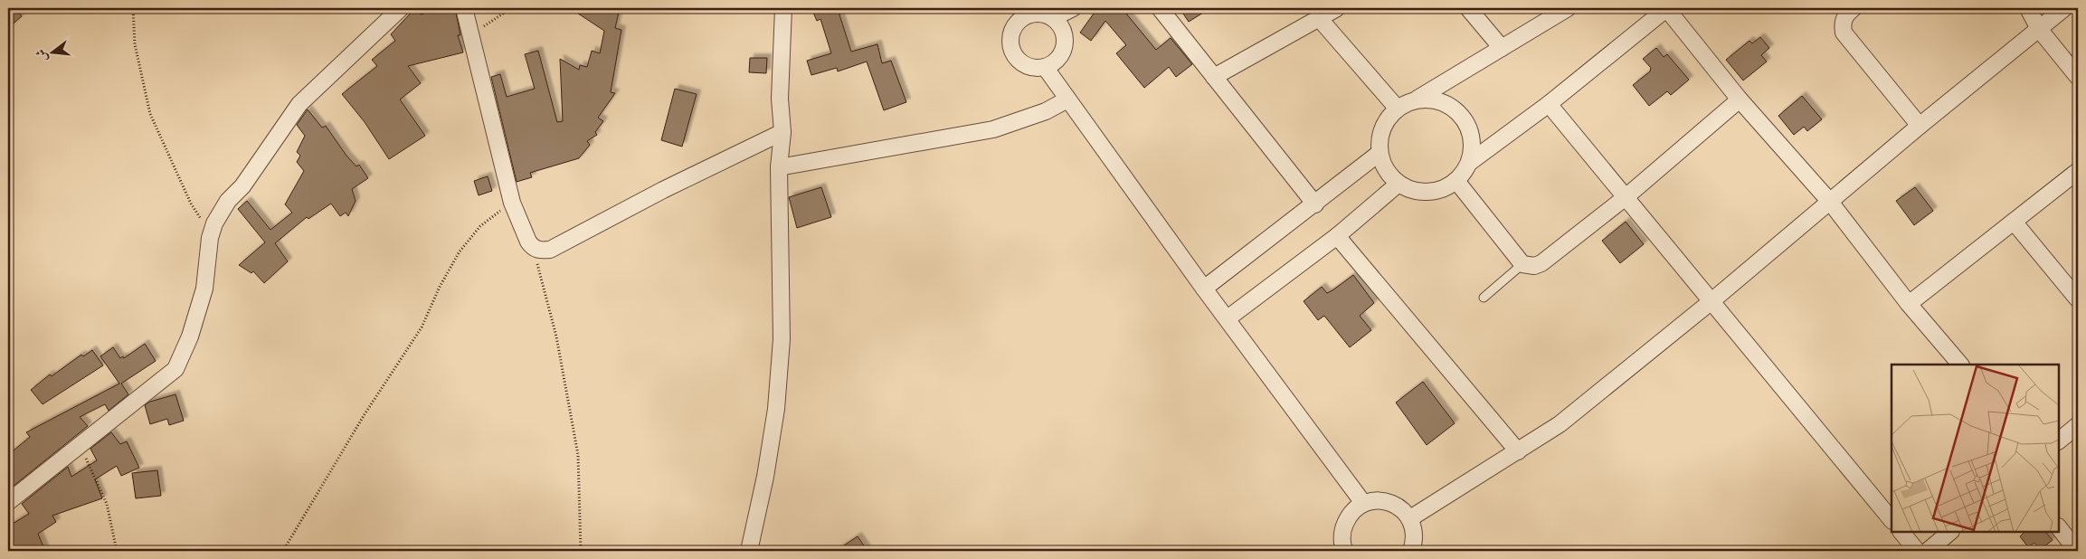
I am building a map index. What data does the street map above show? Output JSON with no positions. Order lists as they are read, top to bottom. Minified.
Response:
{"north":"left"}
